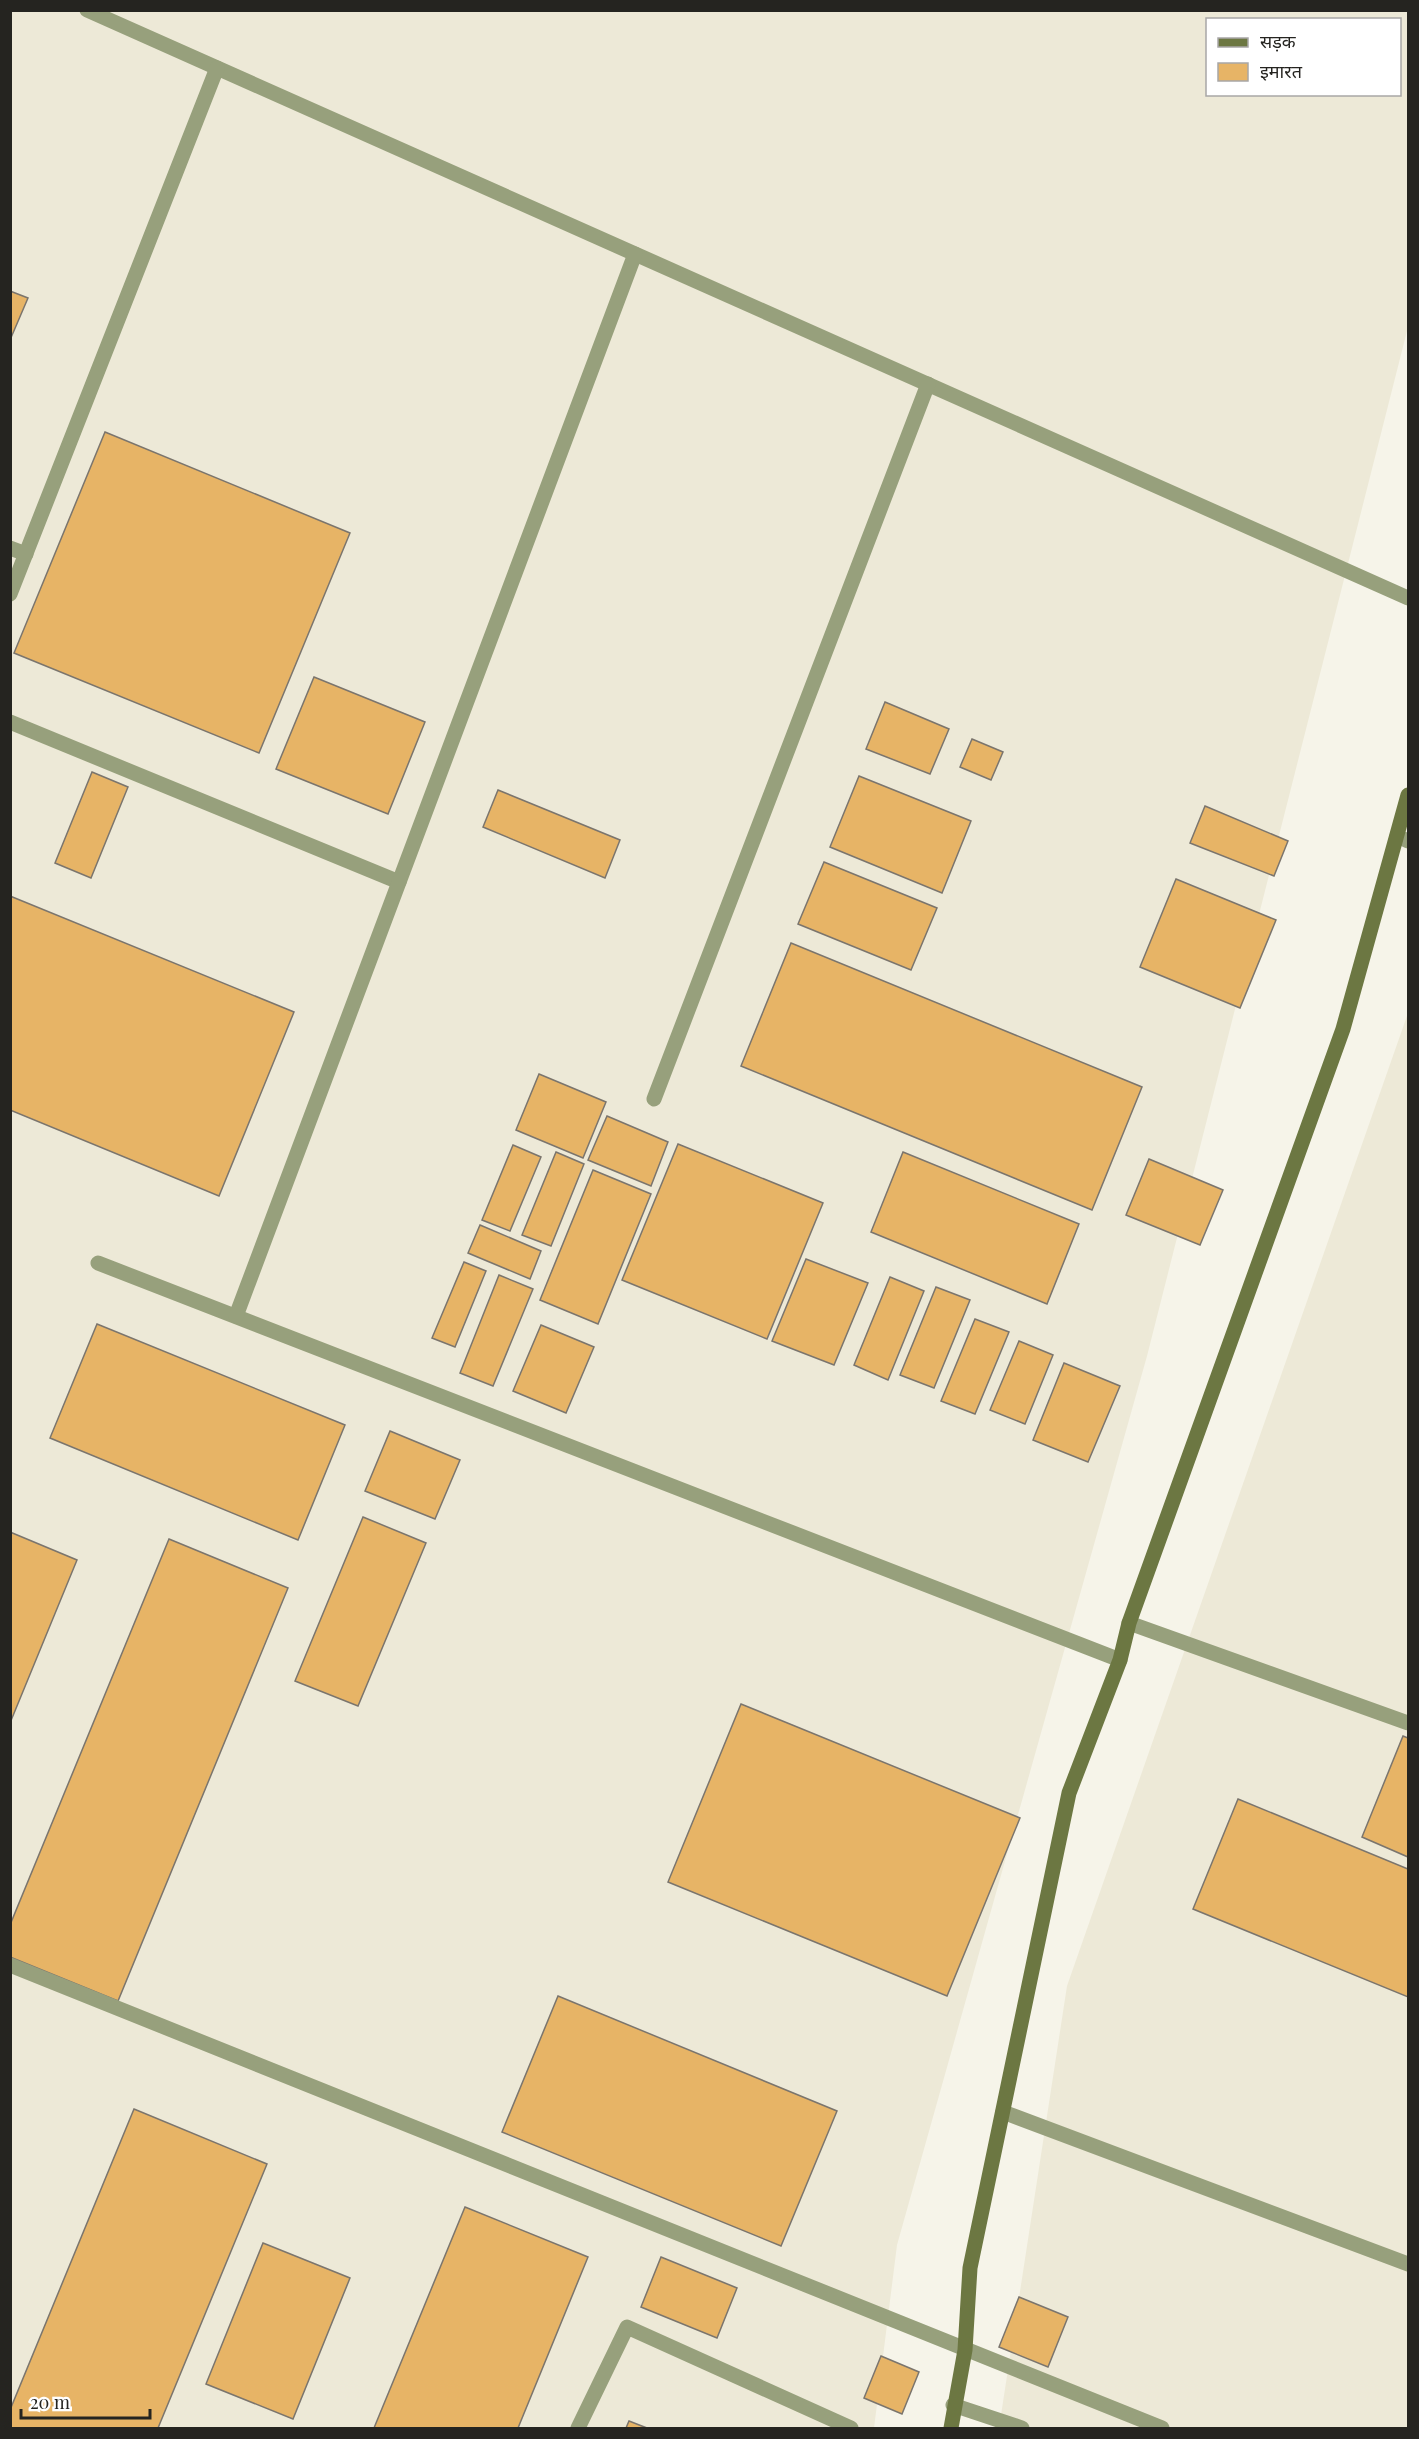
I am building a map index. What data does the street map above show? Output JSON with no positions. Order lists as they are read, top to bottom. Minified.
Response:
{"legend":["सड़क","इमारत"],"scale_bar":"20 m"}
